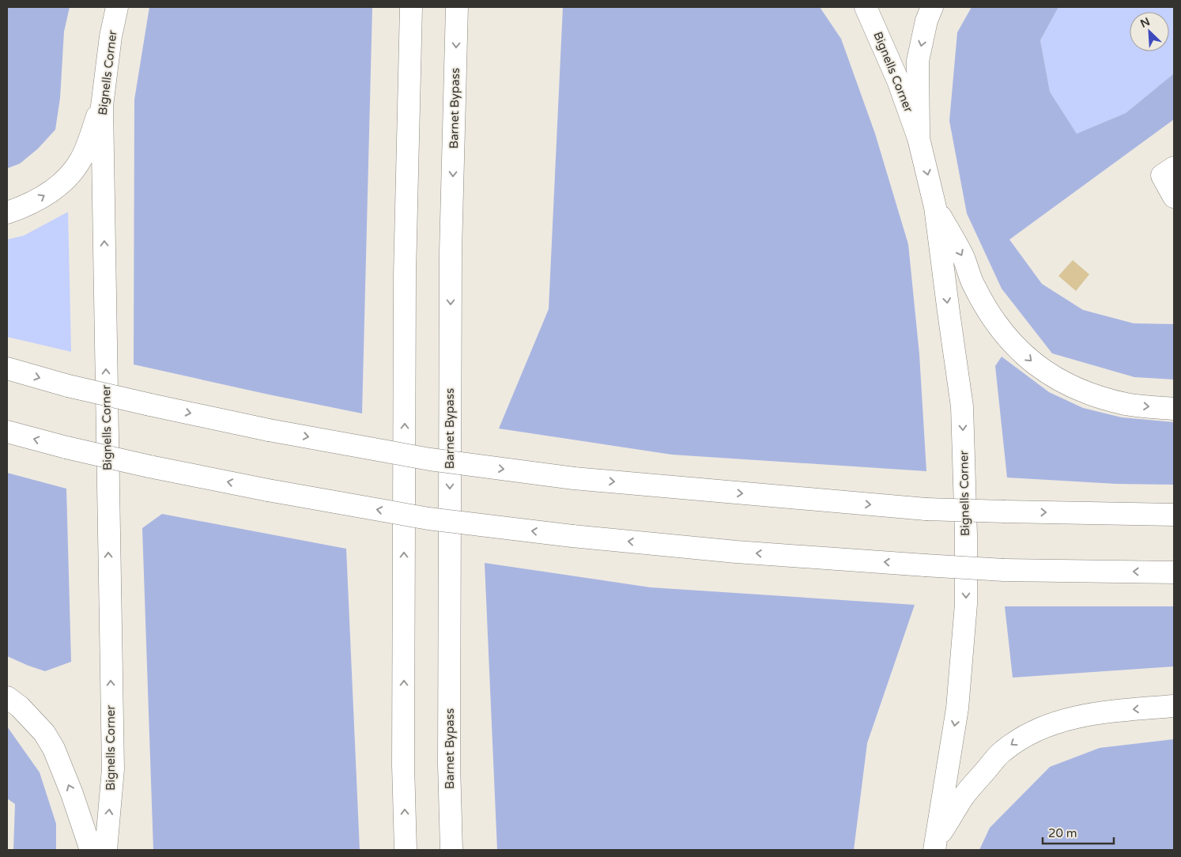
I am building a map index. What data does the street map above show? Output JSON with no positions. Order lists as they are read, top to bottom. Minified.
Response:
{"streets":{"main road":["Bignells Corner","Barnet Bypass"]},"scale_bar":"20 m","north":"top left"}
